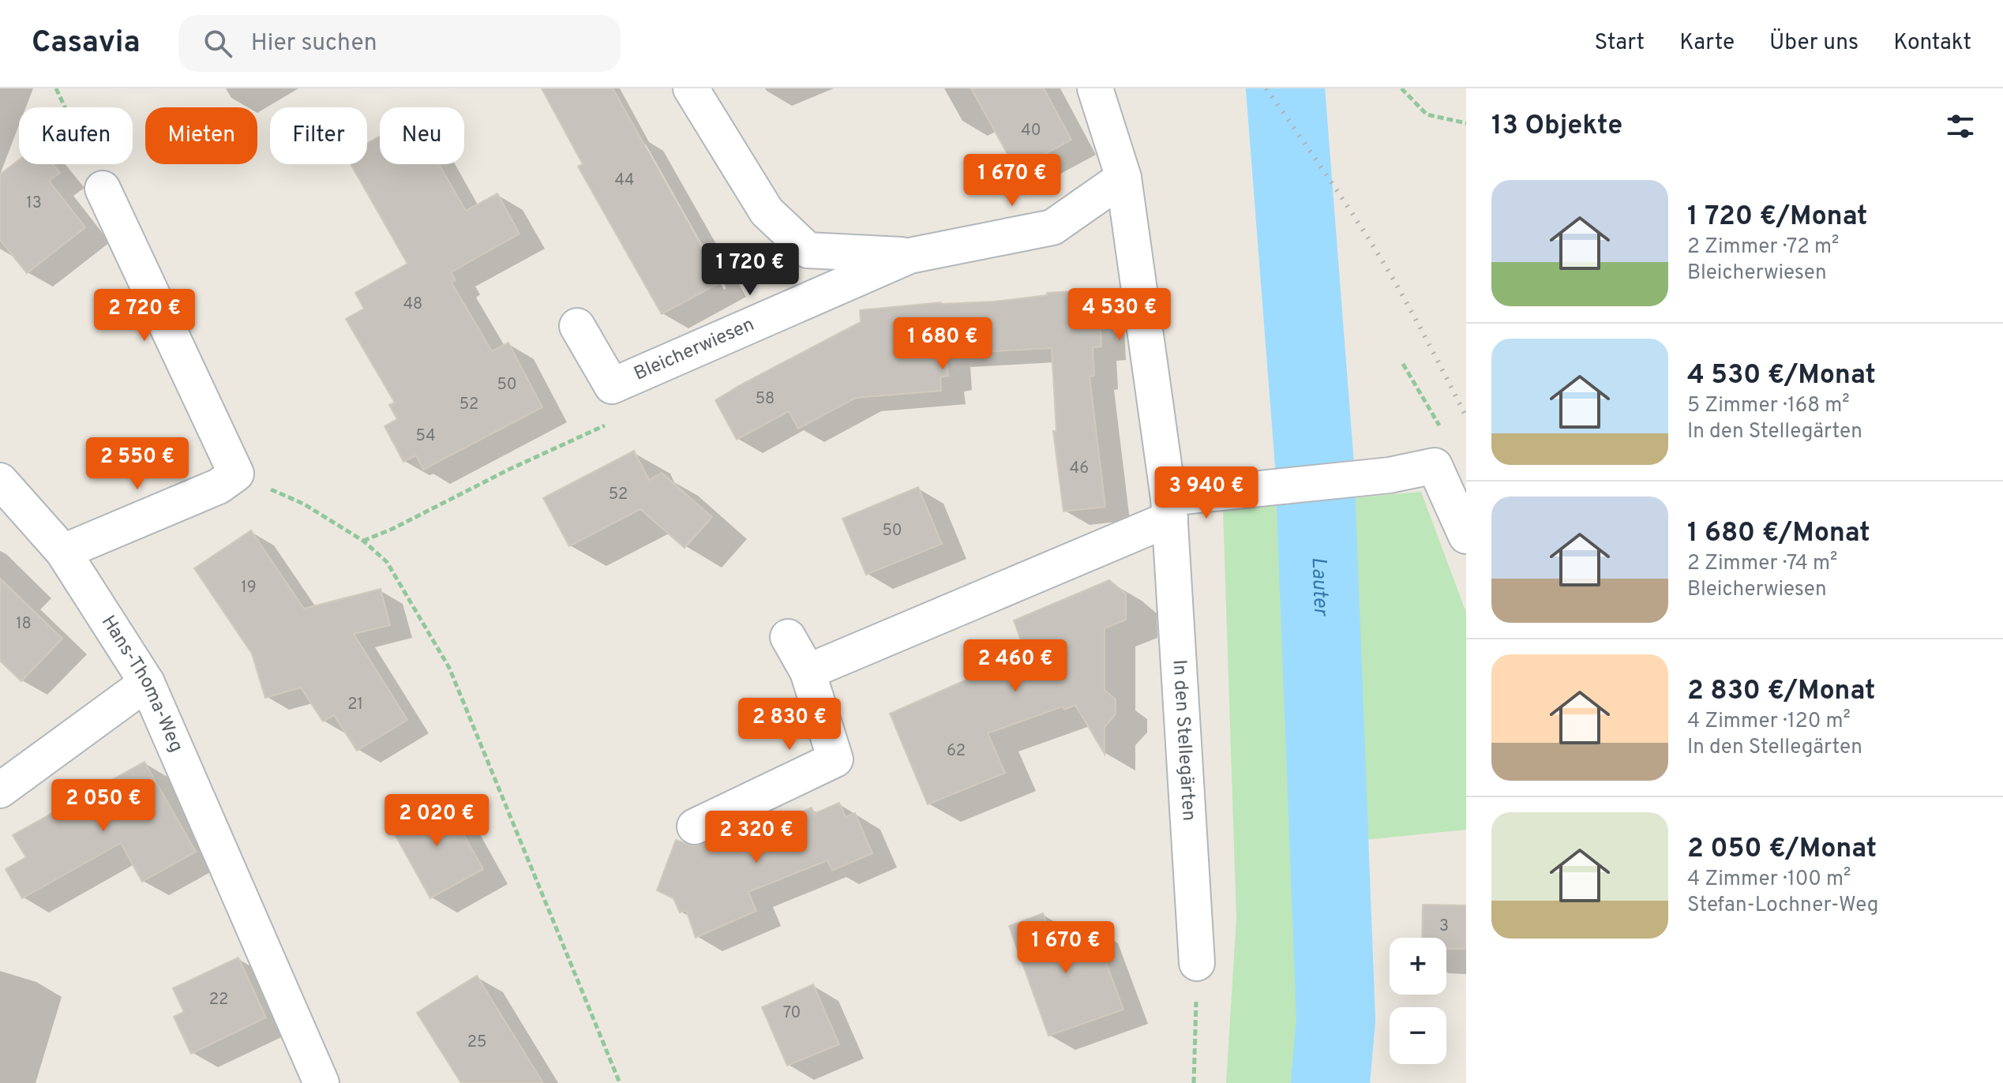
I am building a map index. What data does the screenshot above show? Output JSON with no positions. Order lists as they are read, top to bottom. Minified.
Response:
{"streets":{"street":["Bleicherwiesen","Hans-Thoma-Weg","In den Stellegärten"]},"crossings":[["Bleicherwiesen","In den Stellegärten"]],"water":["Lauter"],"house_numbers":["40","44","13","48","50","58","52","54","46","52","50","19","18","21","62","3","22","70","25"],"page":{"header":"Casavia","search":"Hier suchen","nav":["Start","Karte","Über uns","Kontakt"],"heading":"13 Objekte","chip":["Kaufen","Mieten","Filter","Neu"],"price":["1 670 €","1 720 €","4 530 €","2 720 €","1 680 €","2 550 €","3 940 €","2 460 €","2 830 €","2 050 €","2 020 €","2 320 €","1 670 €"],"list":[{"name":"1 720 €/Monat","note":"2 Zimmer · 72 m² · Bleicherwiesen"},{"name":"4 530 €/Monat","note":"5 Zimmer · 168 m² · In den Stellegärten"},{"name":"1 680 €/Monat","note":"2 Zimmer · 74 m² · Bleicherwiesen"},{"name":"2 830 €/Monat","note":"4 Zimmer · 120 m² · In den Stellegärten"},{"name":"2 050 €/Monat","note":"4 Zimmer · 100 m² · Stefan-Lochner-Weg"}],"map_buttons":["+","−"]}}
